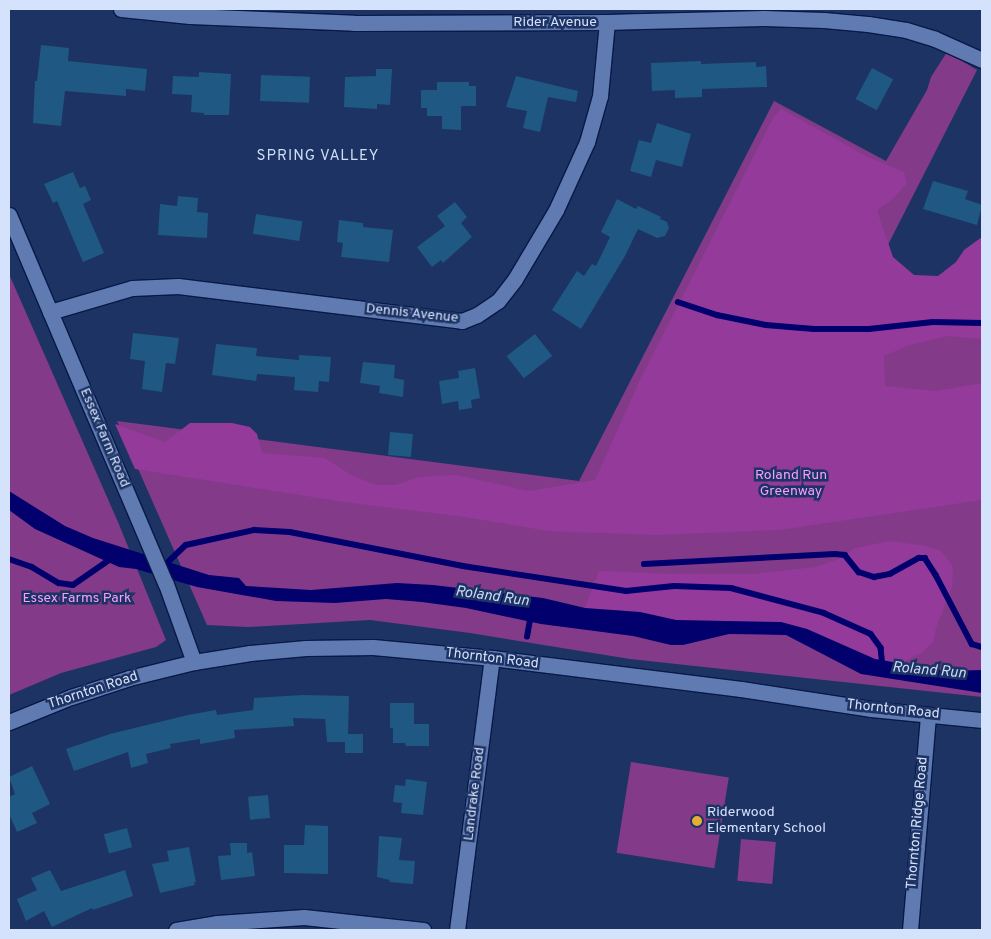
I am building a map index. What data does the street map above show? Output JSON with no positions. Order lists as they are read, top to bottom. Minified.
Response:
{"streets":{"street":["Rider Avenue","Dennis Avenue","Essex Farm Road","Thornton Road","Landrake Road","Thornton Ridge Road"]},"crossings":[["Rider Avenue","Dennis Avenue"],["Dennis Avenue","Essex Farm Road"],["Essex Farm Road","Thornton Road"],["Thornton Road","Landrake Road"],["Thornton Road","Thornton Ridge Road"]],"districts":["SPRING VALLEY"],"water":["Roland Run"],"parks":["Roland Run Greenway","Essex Farms Park"],"places":["Riderwood Elementary School"]}
